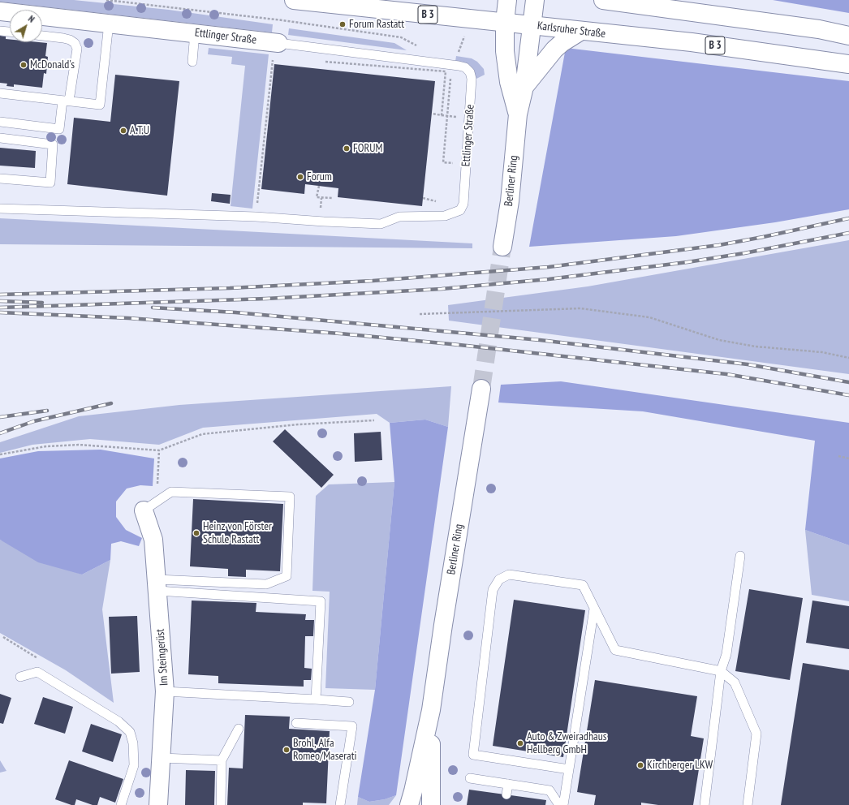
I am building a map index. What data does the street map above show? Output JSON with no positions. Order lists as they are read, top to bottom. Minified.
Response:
{"streets":{"street":["B 3","Karlsruher Straße","Ettlinger Straße","Berliner Ring","Im Steingerüst"]},"crossings":[["Karlsruher Straße","Berliner Ring"]],"places":["Forum Rastatt","McDonald's","A.T.U","FORUM","Forum","Heinz von Förster Schule Rastatt","Auto & Zweiradhaus Hellberg GmbH","Brohl, Alfa Romeo/Maserati","Kirchberger LKW"],"north":"top right"}
